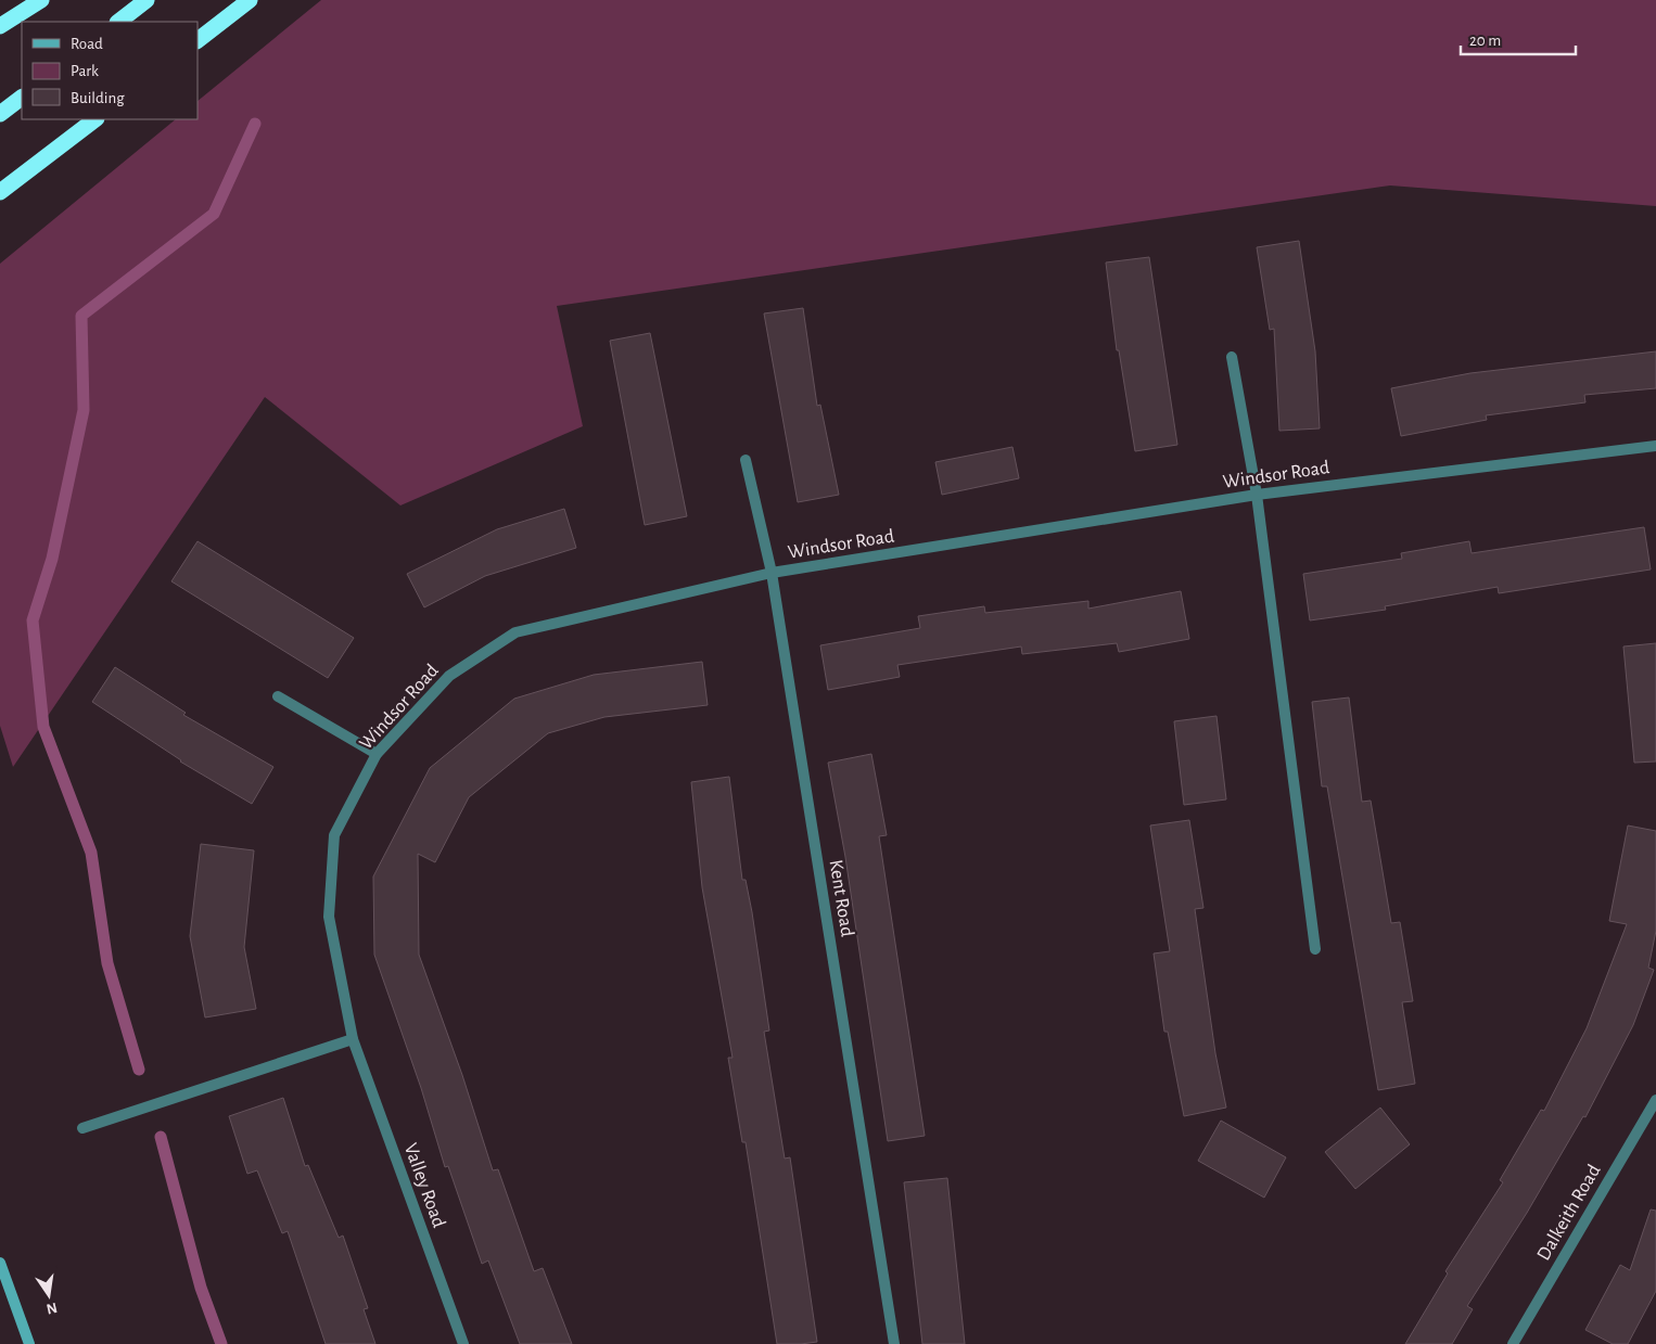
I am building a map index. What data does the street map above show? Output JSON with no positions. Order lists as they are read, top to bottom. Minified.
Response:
{"streets":{"street":["Windsor Road","Kent Road","Valley Road","Dalkeith Road"]},"crossings":[["Windsor Road","Kent Road"],["Windsor Road","Valley Road"]],"legend":["Road","Park","Building"],"scale_bar":"20 m","north":"bottom"}
